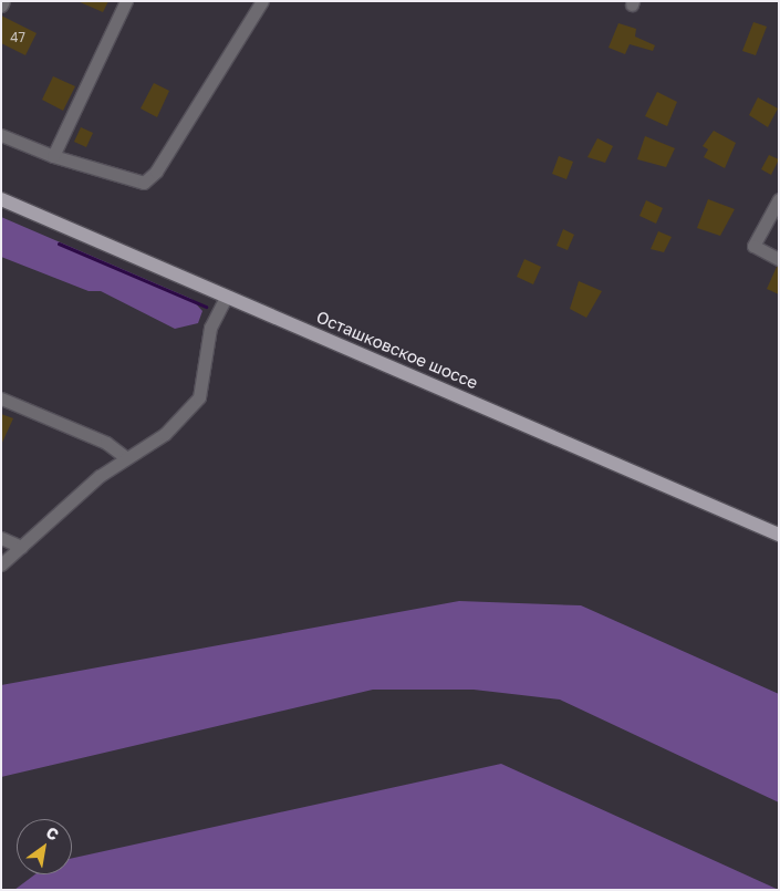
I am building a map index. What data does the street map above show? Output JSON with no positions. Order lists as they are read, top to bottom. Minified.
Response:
{"streets":{"main road":["Осташковское шоссе"]},"house_numbers":["47"],"north":"top right"}
